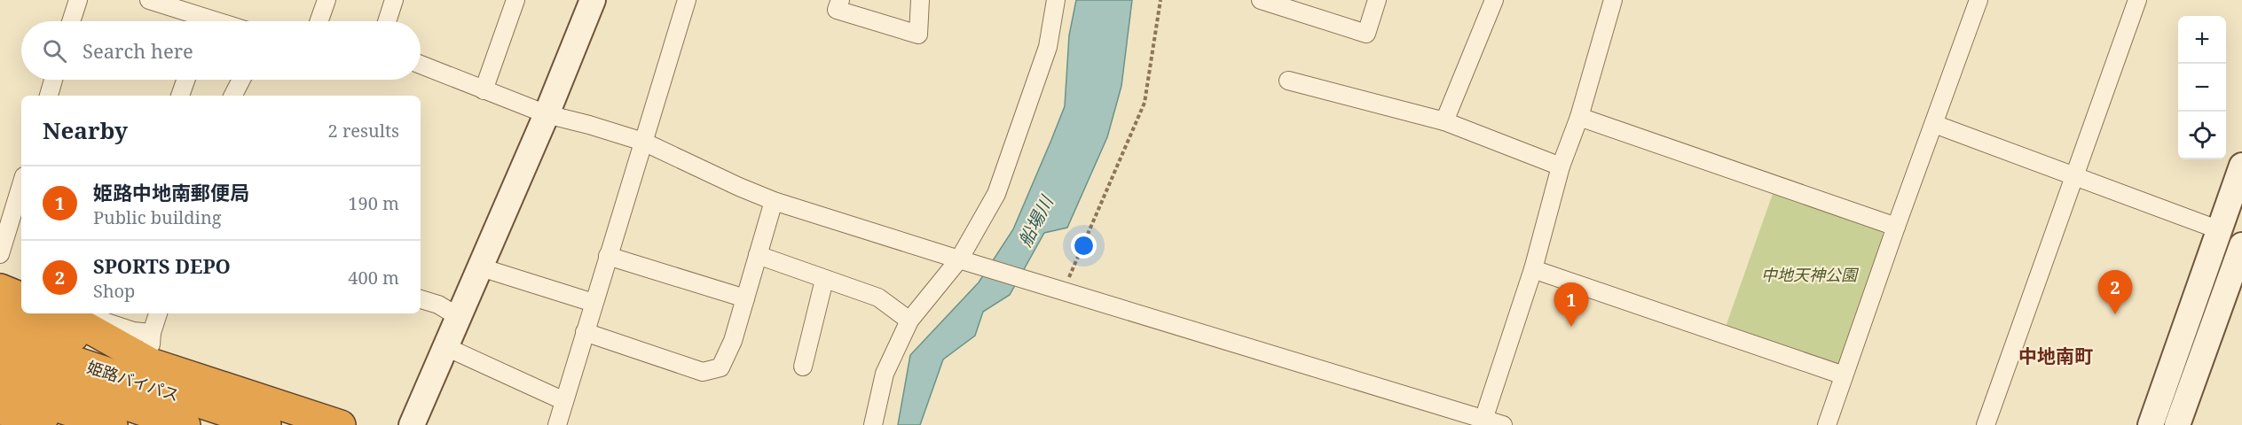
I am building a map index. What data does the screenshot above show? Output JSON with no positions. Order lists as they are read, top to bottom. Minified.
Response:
{"streets":{"highway":["姫路バイパス"]},"districts":["中地南町"],"water":["船場川"],"parks":["中地天神公園"],"page":{"map_buttons":["+","−"],"search":"Search here","heading":["Nearby","2 results"],"list":[{"mark":"1","name":"姫路中地南郵便局","note":"Public building","value":"190 m"},{"mark":"2","name":"SPORTS DEPO","note":"Shop","value":"400 m"}],"pins":["2","1"]}}
